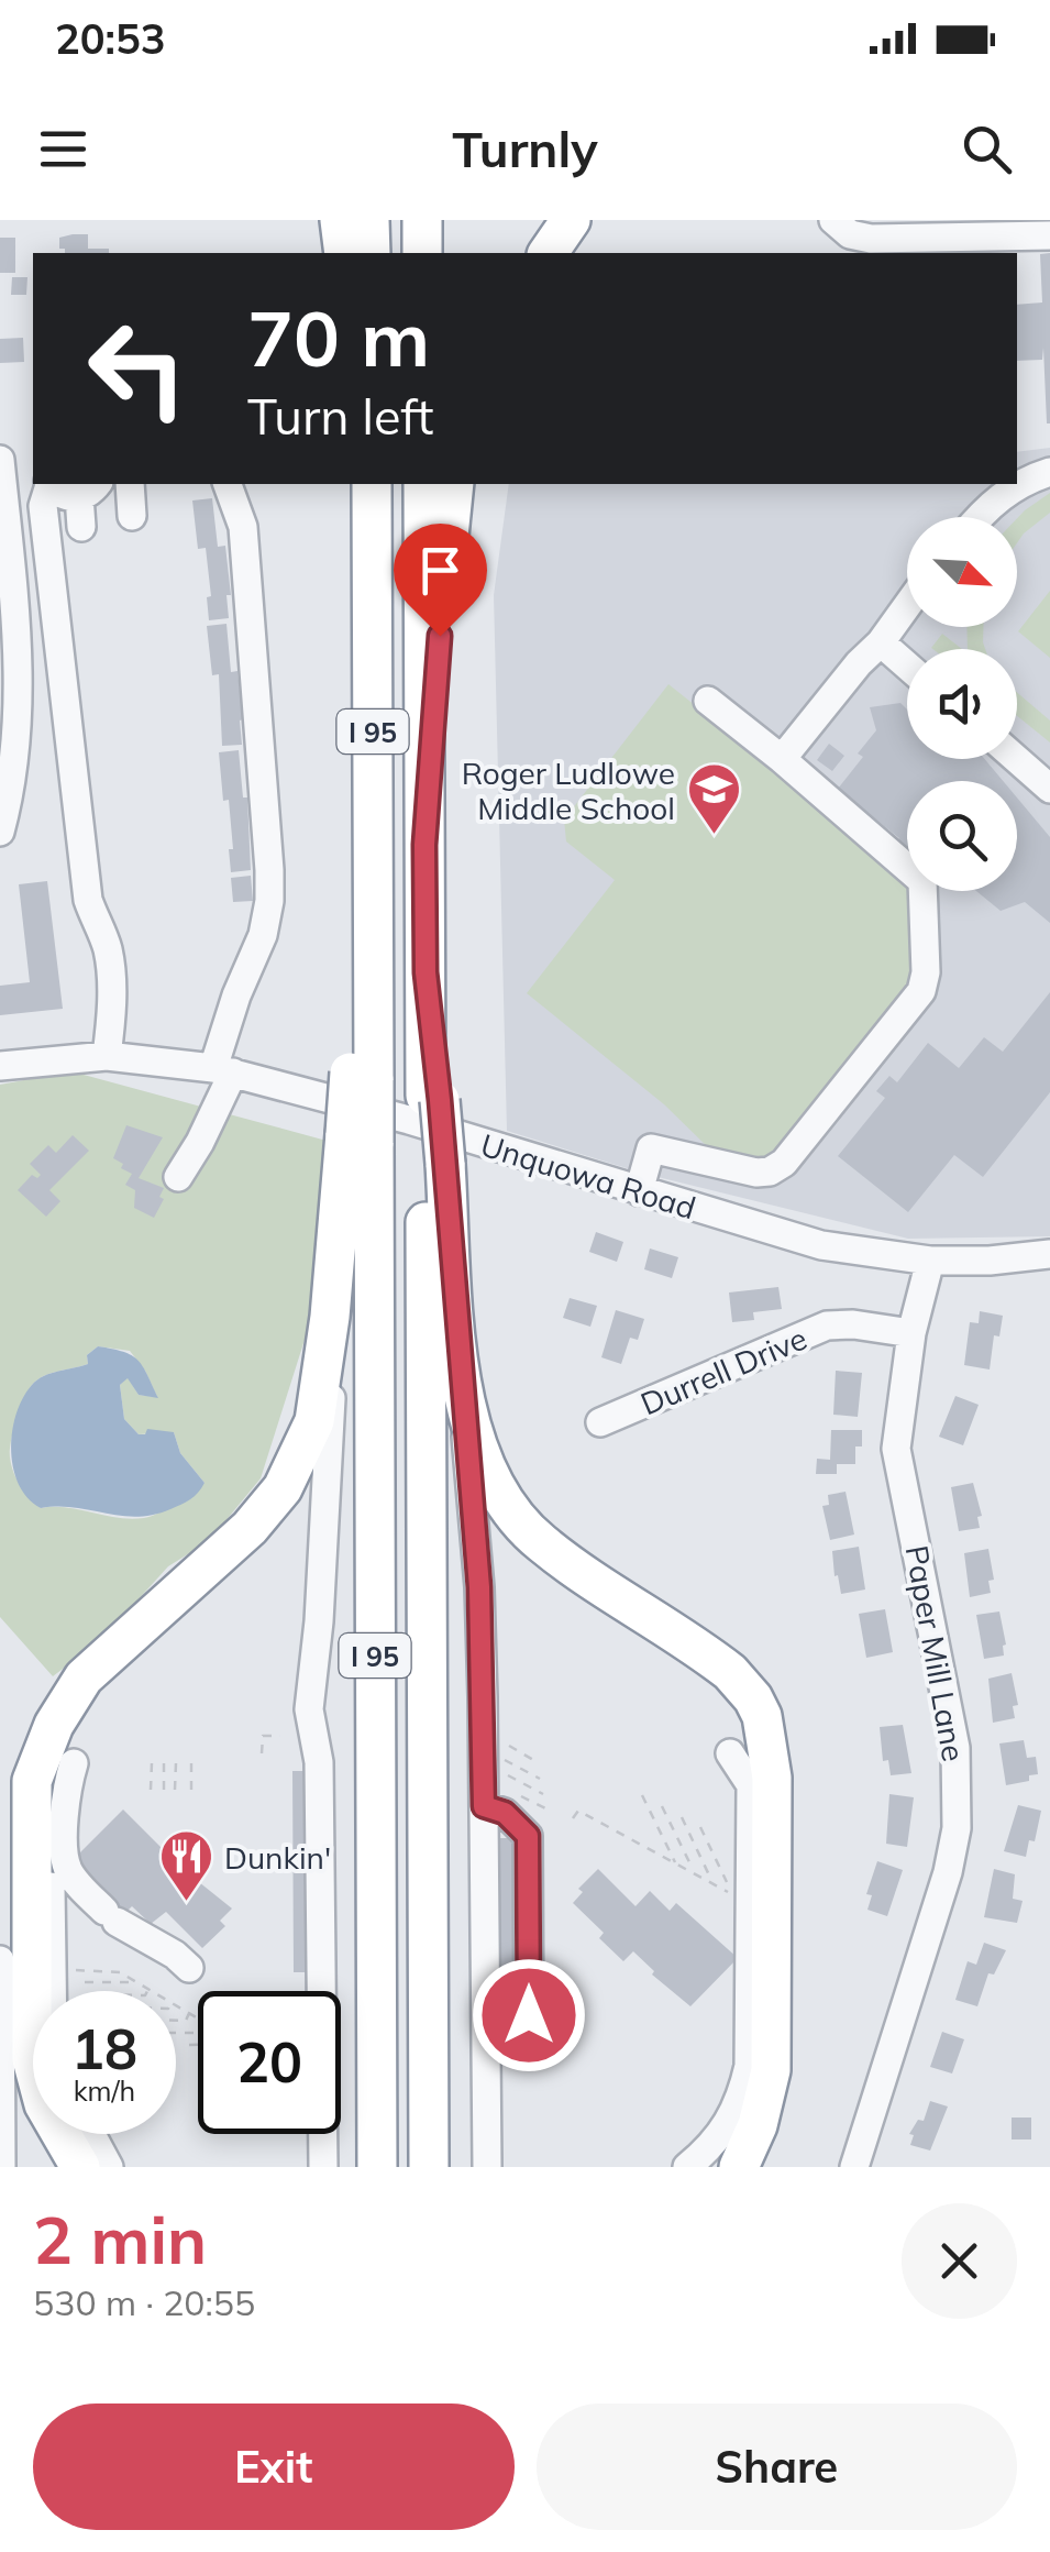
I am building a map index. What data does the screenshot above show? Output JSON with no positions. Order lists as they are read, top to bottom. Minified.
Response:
{"streets":{"highway":["I 95"],"street":["Unquowa Road","Durrell Drive","Paper Mill Lane"]},"crossings":[["Unquowa Road","Paper Mill Lane"],["Durrell Drive","Paper Mill Lane"]],"places":{"school or university":["Roger Ludlowe Middle School"],"restaurant":["Dunkin'"]},"north":"bottom right","page":{"status":"20:53","header":"Turnly","turn":["70 m","Turn left"],"speed":"18 km/h","limit":"20","heading":["2 min","530 m · 20:55"],"buttons":["Exit","Share"]}}
